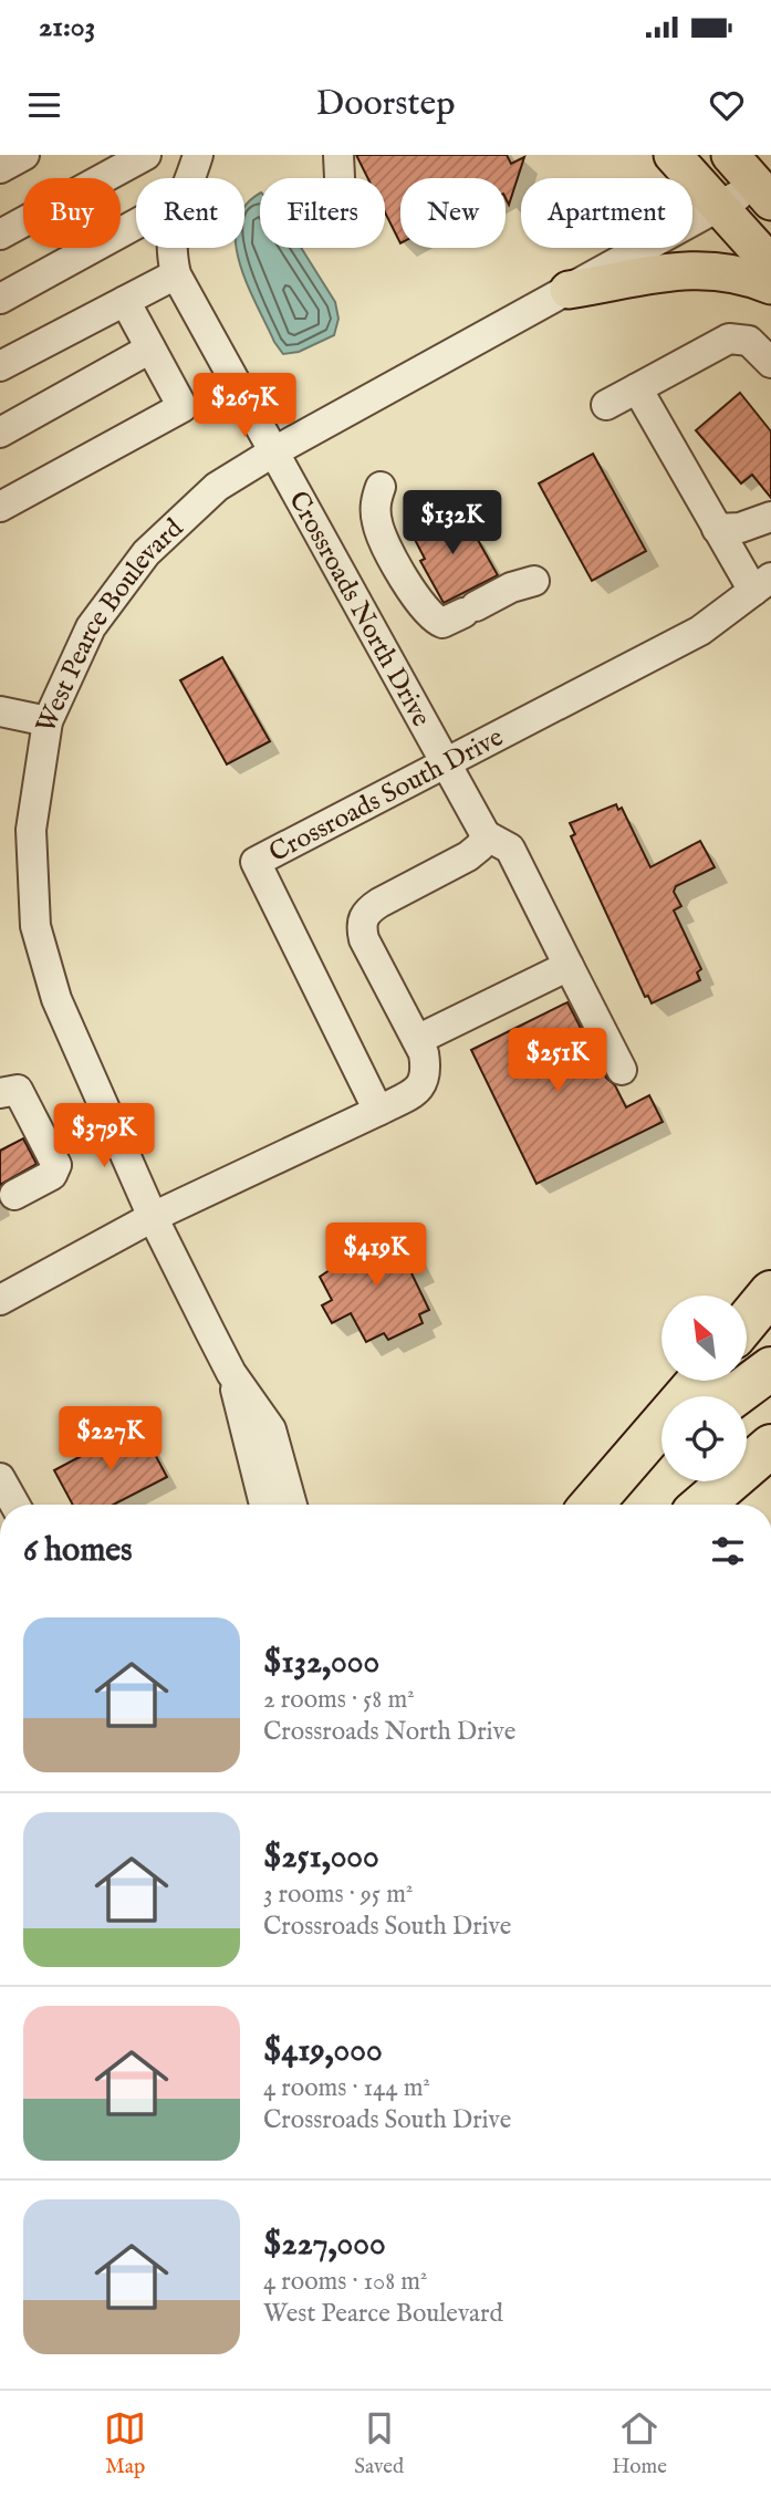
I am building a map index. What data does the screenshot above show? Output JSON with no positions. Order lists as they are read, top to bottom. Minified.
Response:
{"streets":{"street":["Crossroads North Drive","West Pearce Boulevard","Crossroads South Drive"]},"crossings":[["Crossroads North Drive","West Pearce Boulevard"],["Crossroads North Drive","Crossroads South Drive"]],"north":"top left","page":{"status":"21:03","header":"Doorstep","chip":["Buy","Rent","Filters","New","Apartment"],"price":["$267K","$132K","$251K","$379K","$419K","$227K"],"heading":"6 homes","list":[{"name":"$132,000","note":"2 rooms · 58 m² · Crossroads North Drive"},{"name":"$251,000","note":"3 rooms · 95 m² · Crossroads South Drive"},{"name":"$419,000","note":"4 rooms · 144 m² · Crossroads South Drive"},{"name":"$227,000","note":"4 rooms · 108 m² · West Pearce Boulevard"}],"tabs":["Map","Saved","Home"]}}
